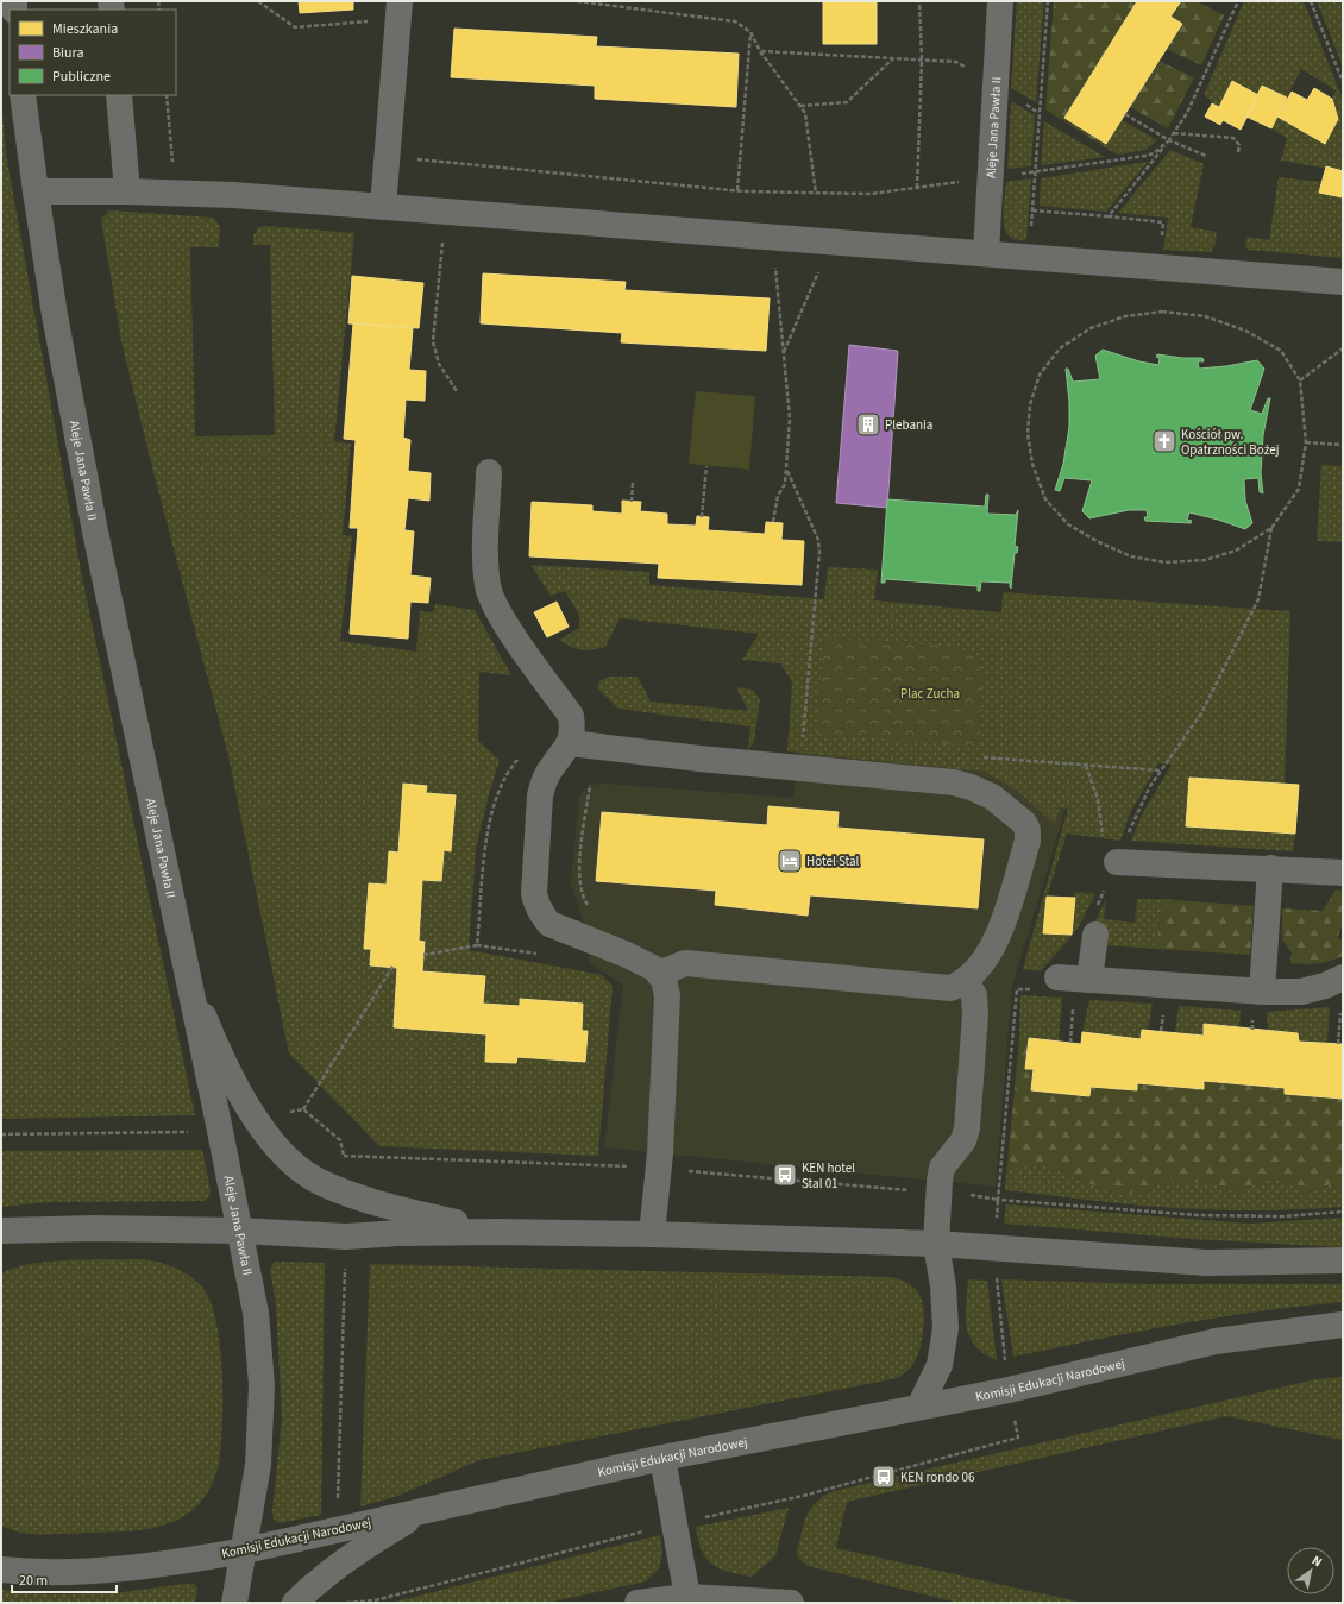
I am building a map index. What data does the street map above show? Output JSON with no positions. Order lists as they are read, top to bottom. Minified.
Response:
{"streets":{"main road":["Aleje Jana Pawła II","Komisji Edukacji Narodowej"]},"crossings":[["Aleje Jana Pawła II","Komisji Edukacji Narodowej"]],"parks":["Plac Zucha"],"places":{"building":["Plebania"],"church":["Kościół pw. Opatrzności Bożej"],"hotel":["Hotel Stal"],"bus stop":["KEN hotel Stal 01","KEN rondo 06"]},"legend":["Mieszkania","Biura","Publiczne"],"scale_bar":"20 m","north":"top right"}
